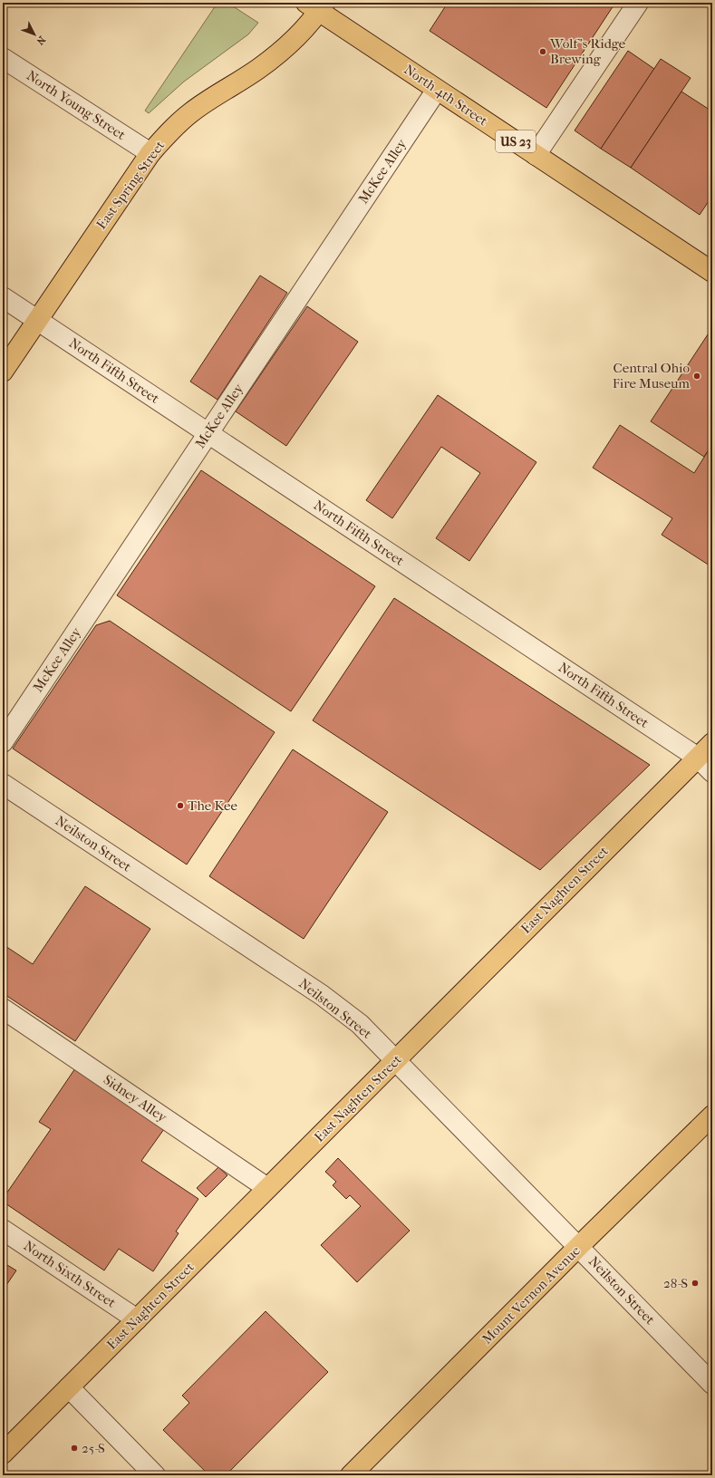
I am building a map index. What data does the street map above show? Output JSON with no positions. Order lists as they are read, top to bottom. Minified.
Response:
{"streets":{"main road":["North 4th Street","US 23","East Spring Street","East Naghten Street","Mount Vernon Avenue"],"street":["North Young Street","McKee Alley","North Fifth Street","Neilston Street","Sidney Alley","North Sixth Street"]},"crossings":[["North 4th Street","McKee Alley"],["North 4th Street","East Spring Street"],["North Young Street","East Spring Street"],["McKee Alley","North Fifth Street"],["East Spring Street","North Fifth Street"],["North Fifth Street","East Naghten Street"],["Neilston Street","East Naghten Street"],["Neilston Street","Mount Vernon Avenue"],["East Naghten Street","Sidney Alley"],["East Naghten Street","North Sixth Street"]],"places":["Wolf's Ridge Brewing","Central Ohio Fire Museum","The Kee","28-S","25-S"],"north":"bottom right"}
